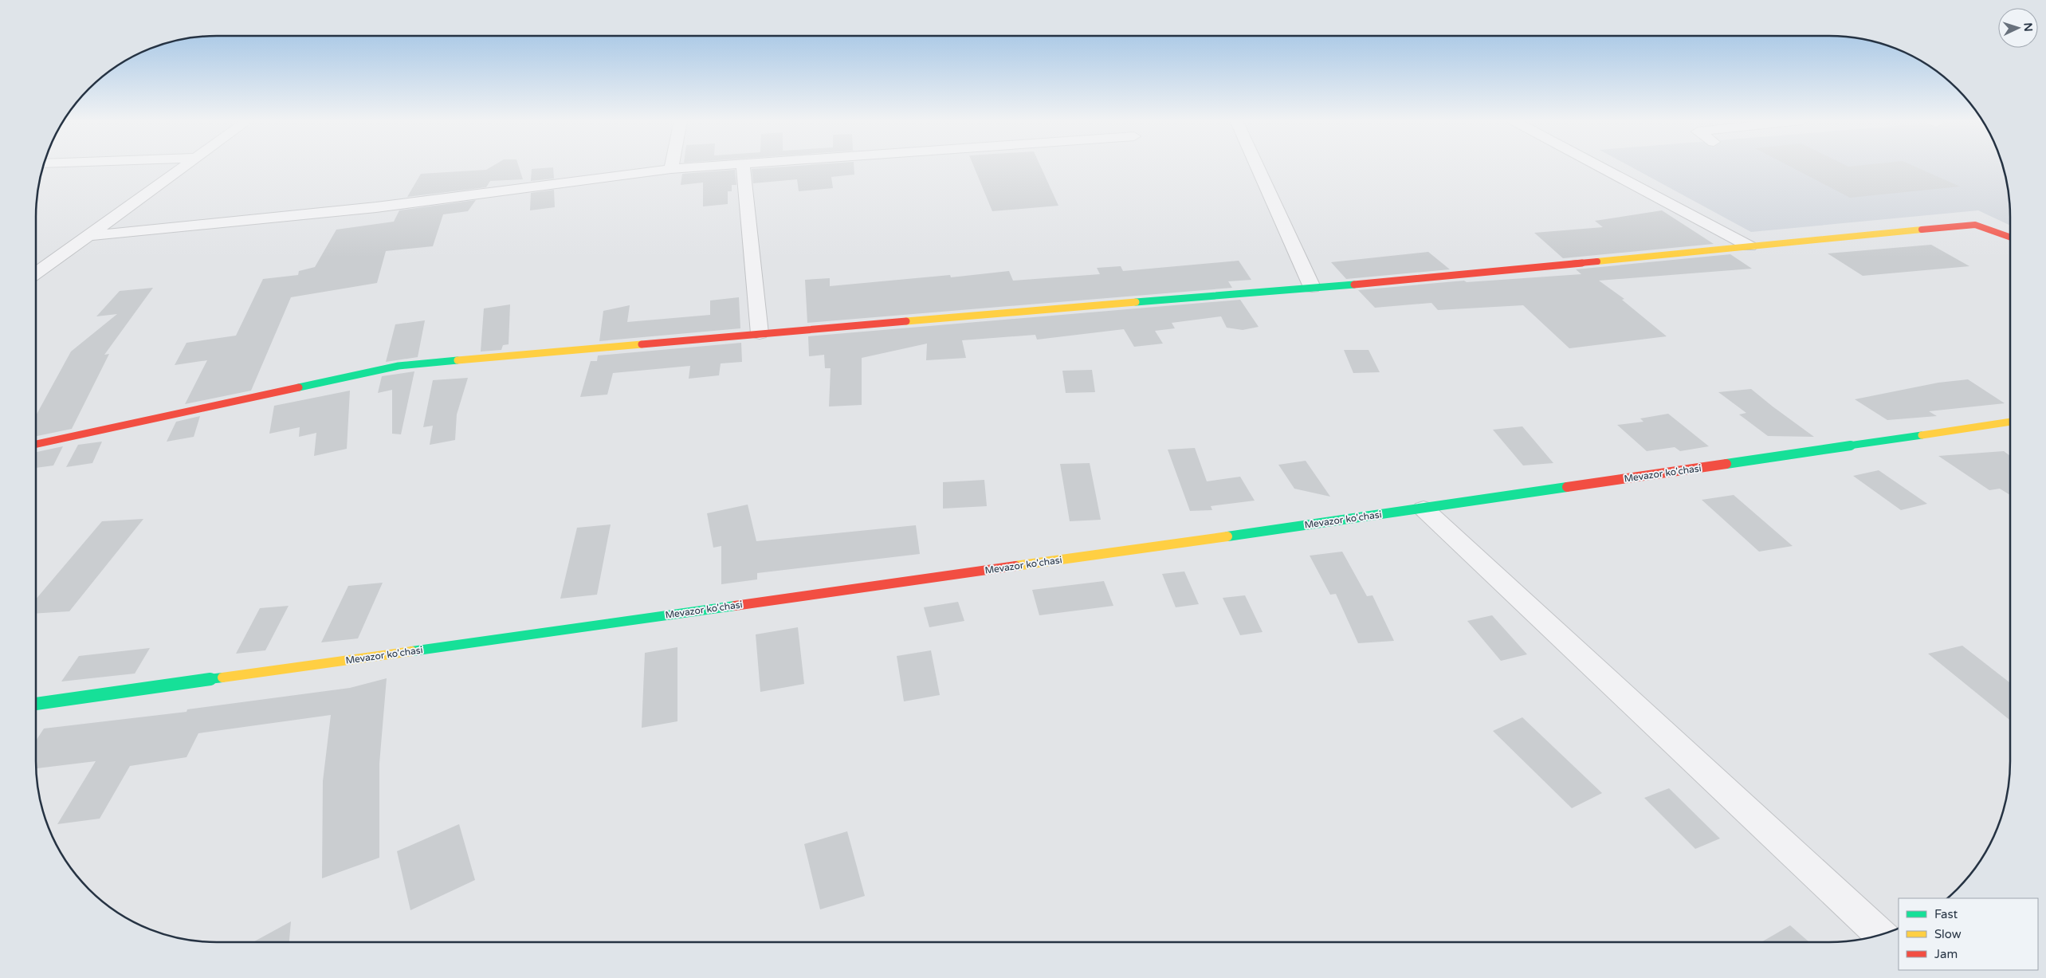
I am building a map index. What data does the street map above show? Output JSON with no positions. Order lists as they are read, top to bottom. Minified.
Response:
{"streets":{"street":["Mevazor ko'chasi"]},"legend":["Fast","Slow","Jam"],"north":"right"}
